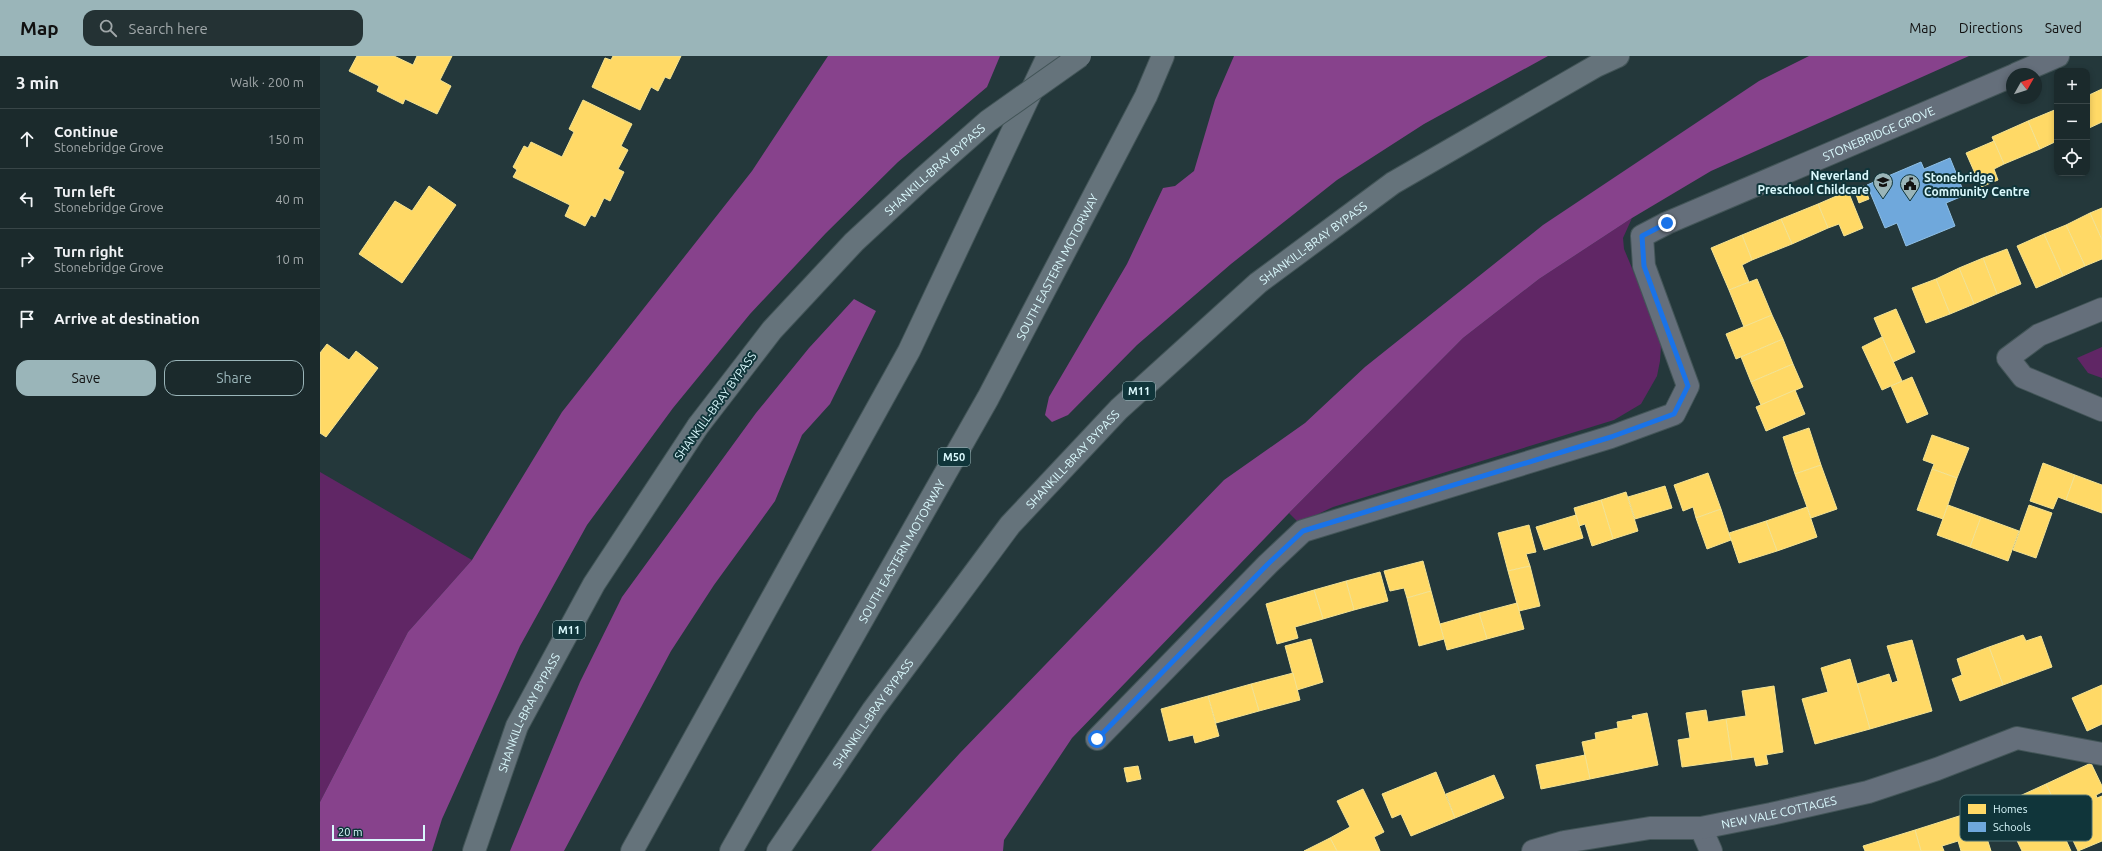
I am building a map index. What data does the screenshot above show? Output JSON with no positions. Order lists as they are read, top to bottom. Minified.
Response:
{"streets":{"highway":["SHANKILL-BRAY BYPASS","SOUTH EASTERN MOTORWAY","M11","M50"],"street":["STONEBRIDGE GROVE","NEW VALE COTTAGES"]},"places":{"school or university":["Neverland Preschool Childcare"],"public building":["Stonebridge Community Centre"]},"legend":["Homes","Schools"],"scale_bar":"20 m","north":"top right","page":{"header":"Map","search":"Search here","nav":["Map","Directions","Saved"],"heading":["3 min","Walk · 200 m"],"map_buttons":["+","−"],"list":[["Continue","Stonebridge Grove","150 m"],["Turn left","Stonebridge Grove","40 m"],["Turn right","Stonebridge Grove","10 m"],"Arrive at destination"],"buttons":["Save","Share"],"scale":"20 m"}}
